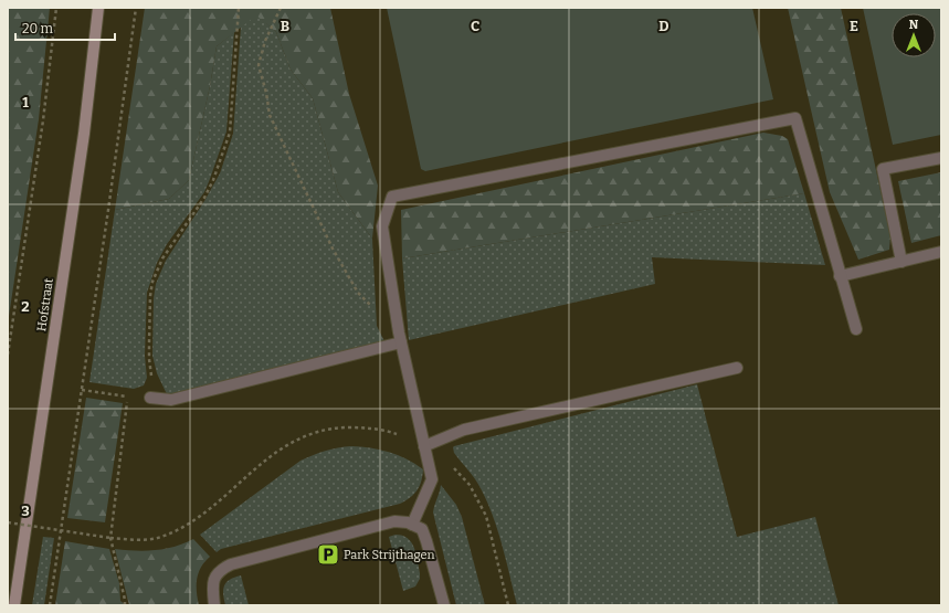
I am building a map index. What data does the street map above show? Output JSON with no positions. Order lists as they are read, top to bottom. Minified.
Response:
{"streets":{"main road":["Hofstraat"]},"places":{"parking":["Park Strijthagen"]},"scale_bar":"20 m","north":"top","grid":{"columns":["B","C","D","E"],"rows":["1","2","3"]}}
